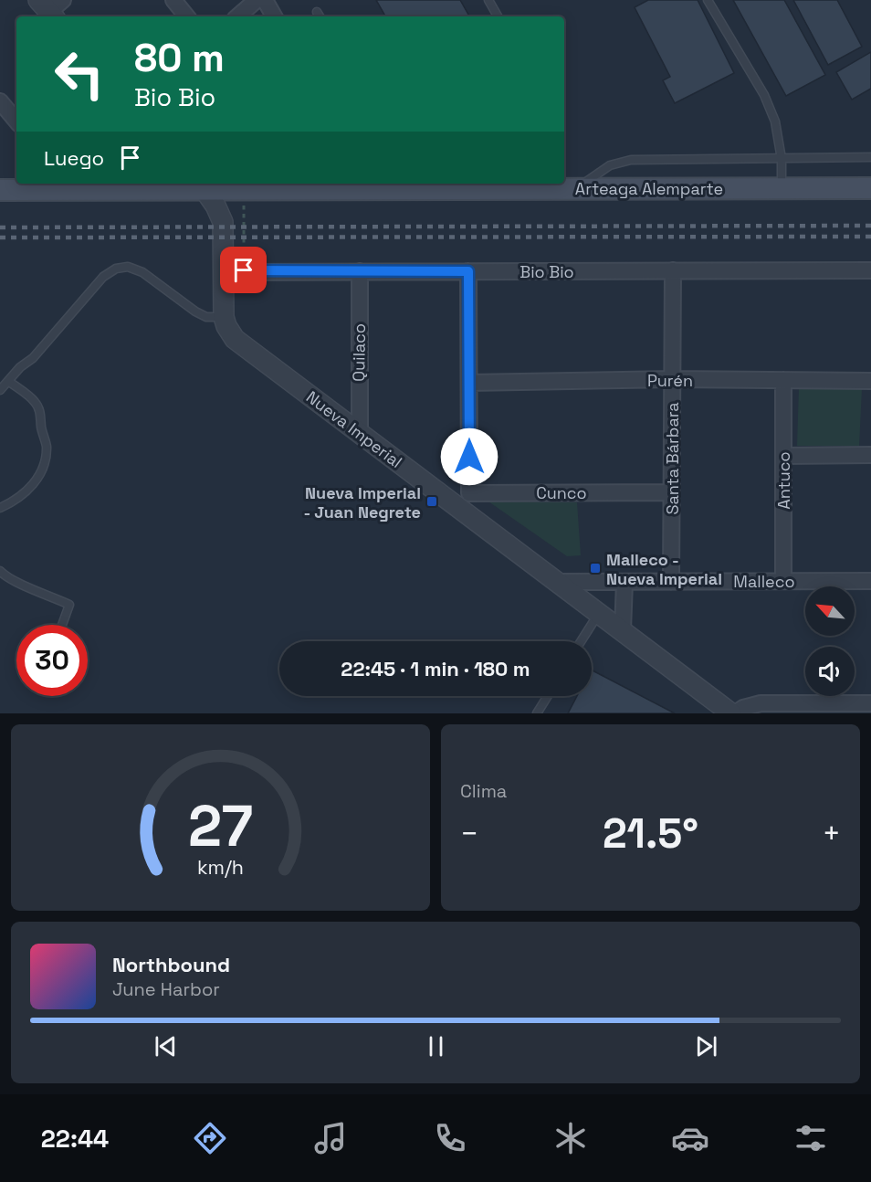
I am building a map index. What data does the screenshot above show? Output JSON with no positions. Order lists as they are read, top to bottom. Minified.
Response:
{"streets":{"main road":["Arteaga Alemparte"],"street":["Bio Bio","Quilaco","Purén","Nueva Imperial","Santa Bárbara","Antuco","Cunco","Malleco"]},"crossings":[["Bio Bio","Quilaco"],["Bio Bio","Santa Bárbara"],["Quilaco","Nueva Imperial"],["Purén","Santa Bárbara"],["Purén","Antuco"],["Nueva Imperial","Cunco"],["Nueva Imperial","Malleco"],["Santa Bárbara","Cunco"],["Santa Bárbara","Malleco"],["Antuco","Malleco"]],"places":{"transit":["Nueva Imperial - Juan Negrete","Malleco - Nueva Imperial"]},"north":"top left","page":{"turn":["80 m","Bio Bio"],"then":"Luego","limit":"30","trip":"22:45 · 1 min · 180 m","tile":"Clima","heat":["−","21.5°","+"],"song":["Northbound","June Harbor"],"tabs":"22:44","gauge":["27","km/h"]}}
